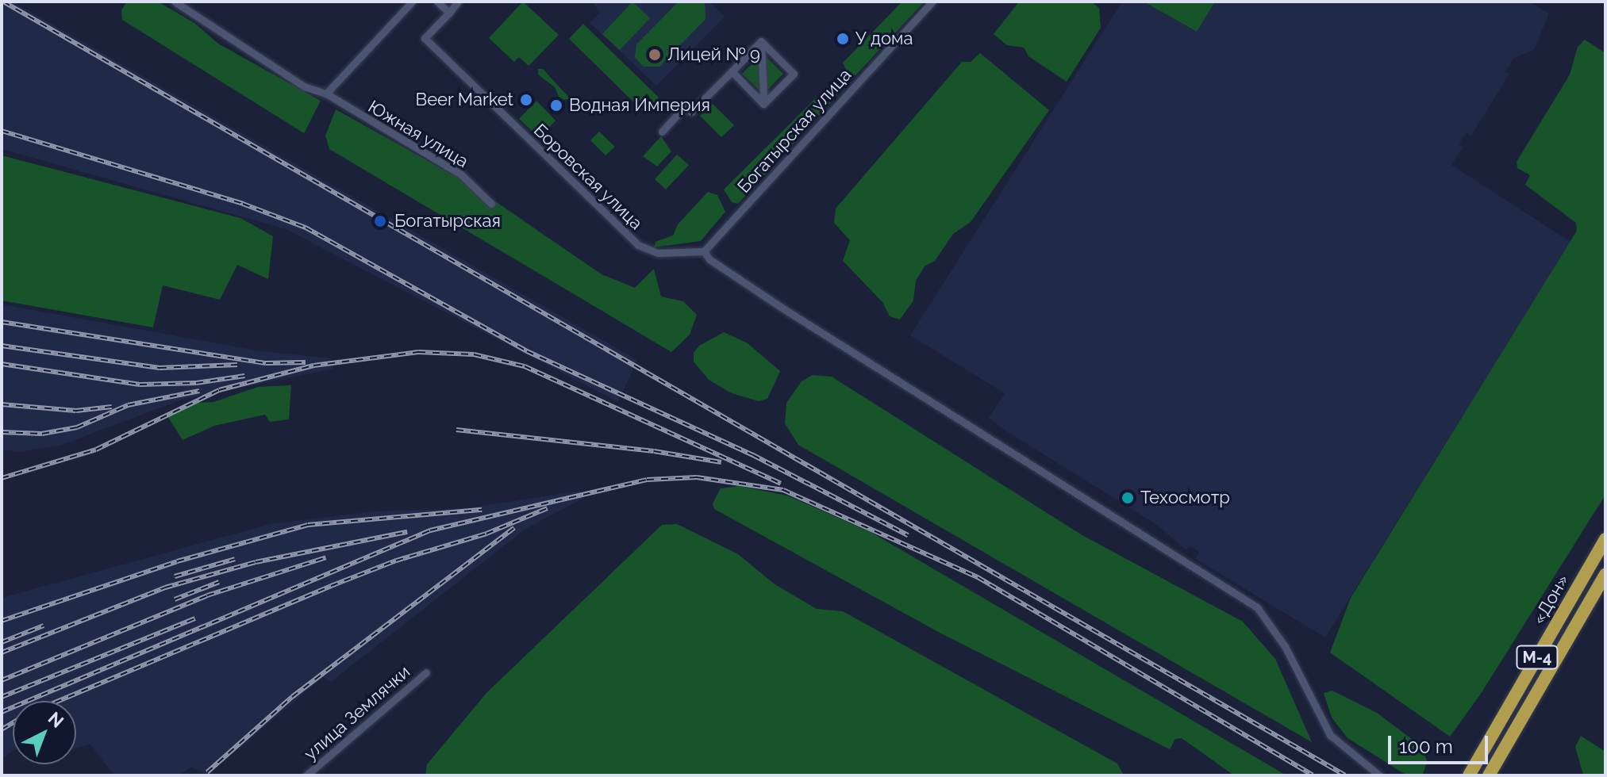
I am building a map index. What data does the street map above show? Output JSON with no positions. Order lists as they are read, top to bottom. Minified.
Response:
{"streets":{"highway":["«Дон»","М-4"],"street":["Богатырская улица","Южная улица","Боровская улица","улица Землячки"]},"crossings":[["Богатырская улица","Боровская улица"]],"places":["У дома","Лицей № 9","Beer Market","Водная Империя","Богатырская","Техосмотр"],"scale_bar":"100 m","north":"top right"}
